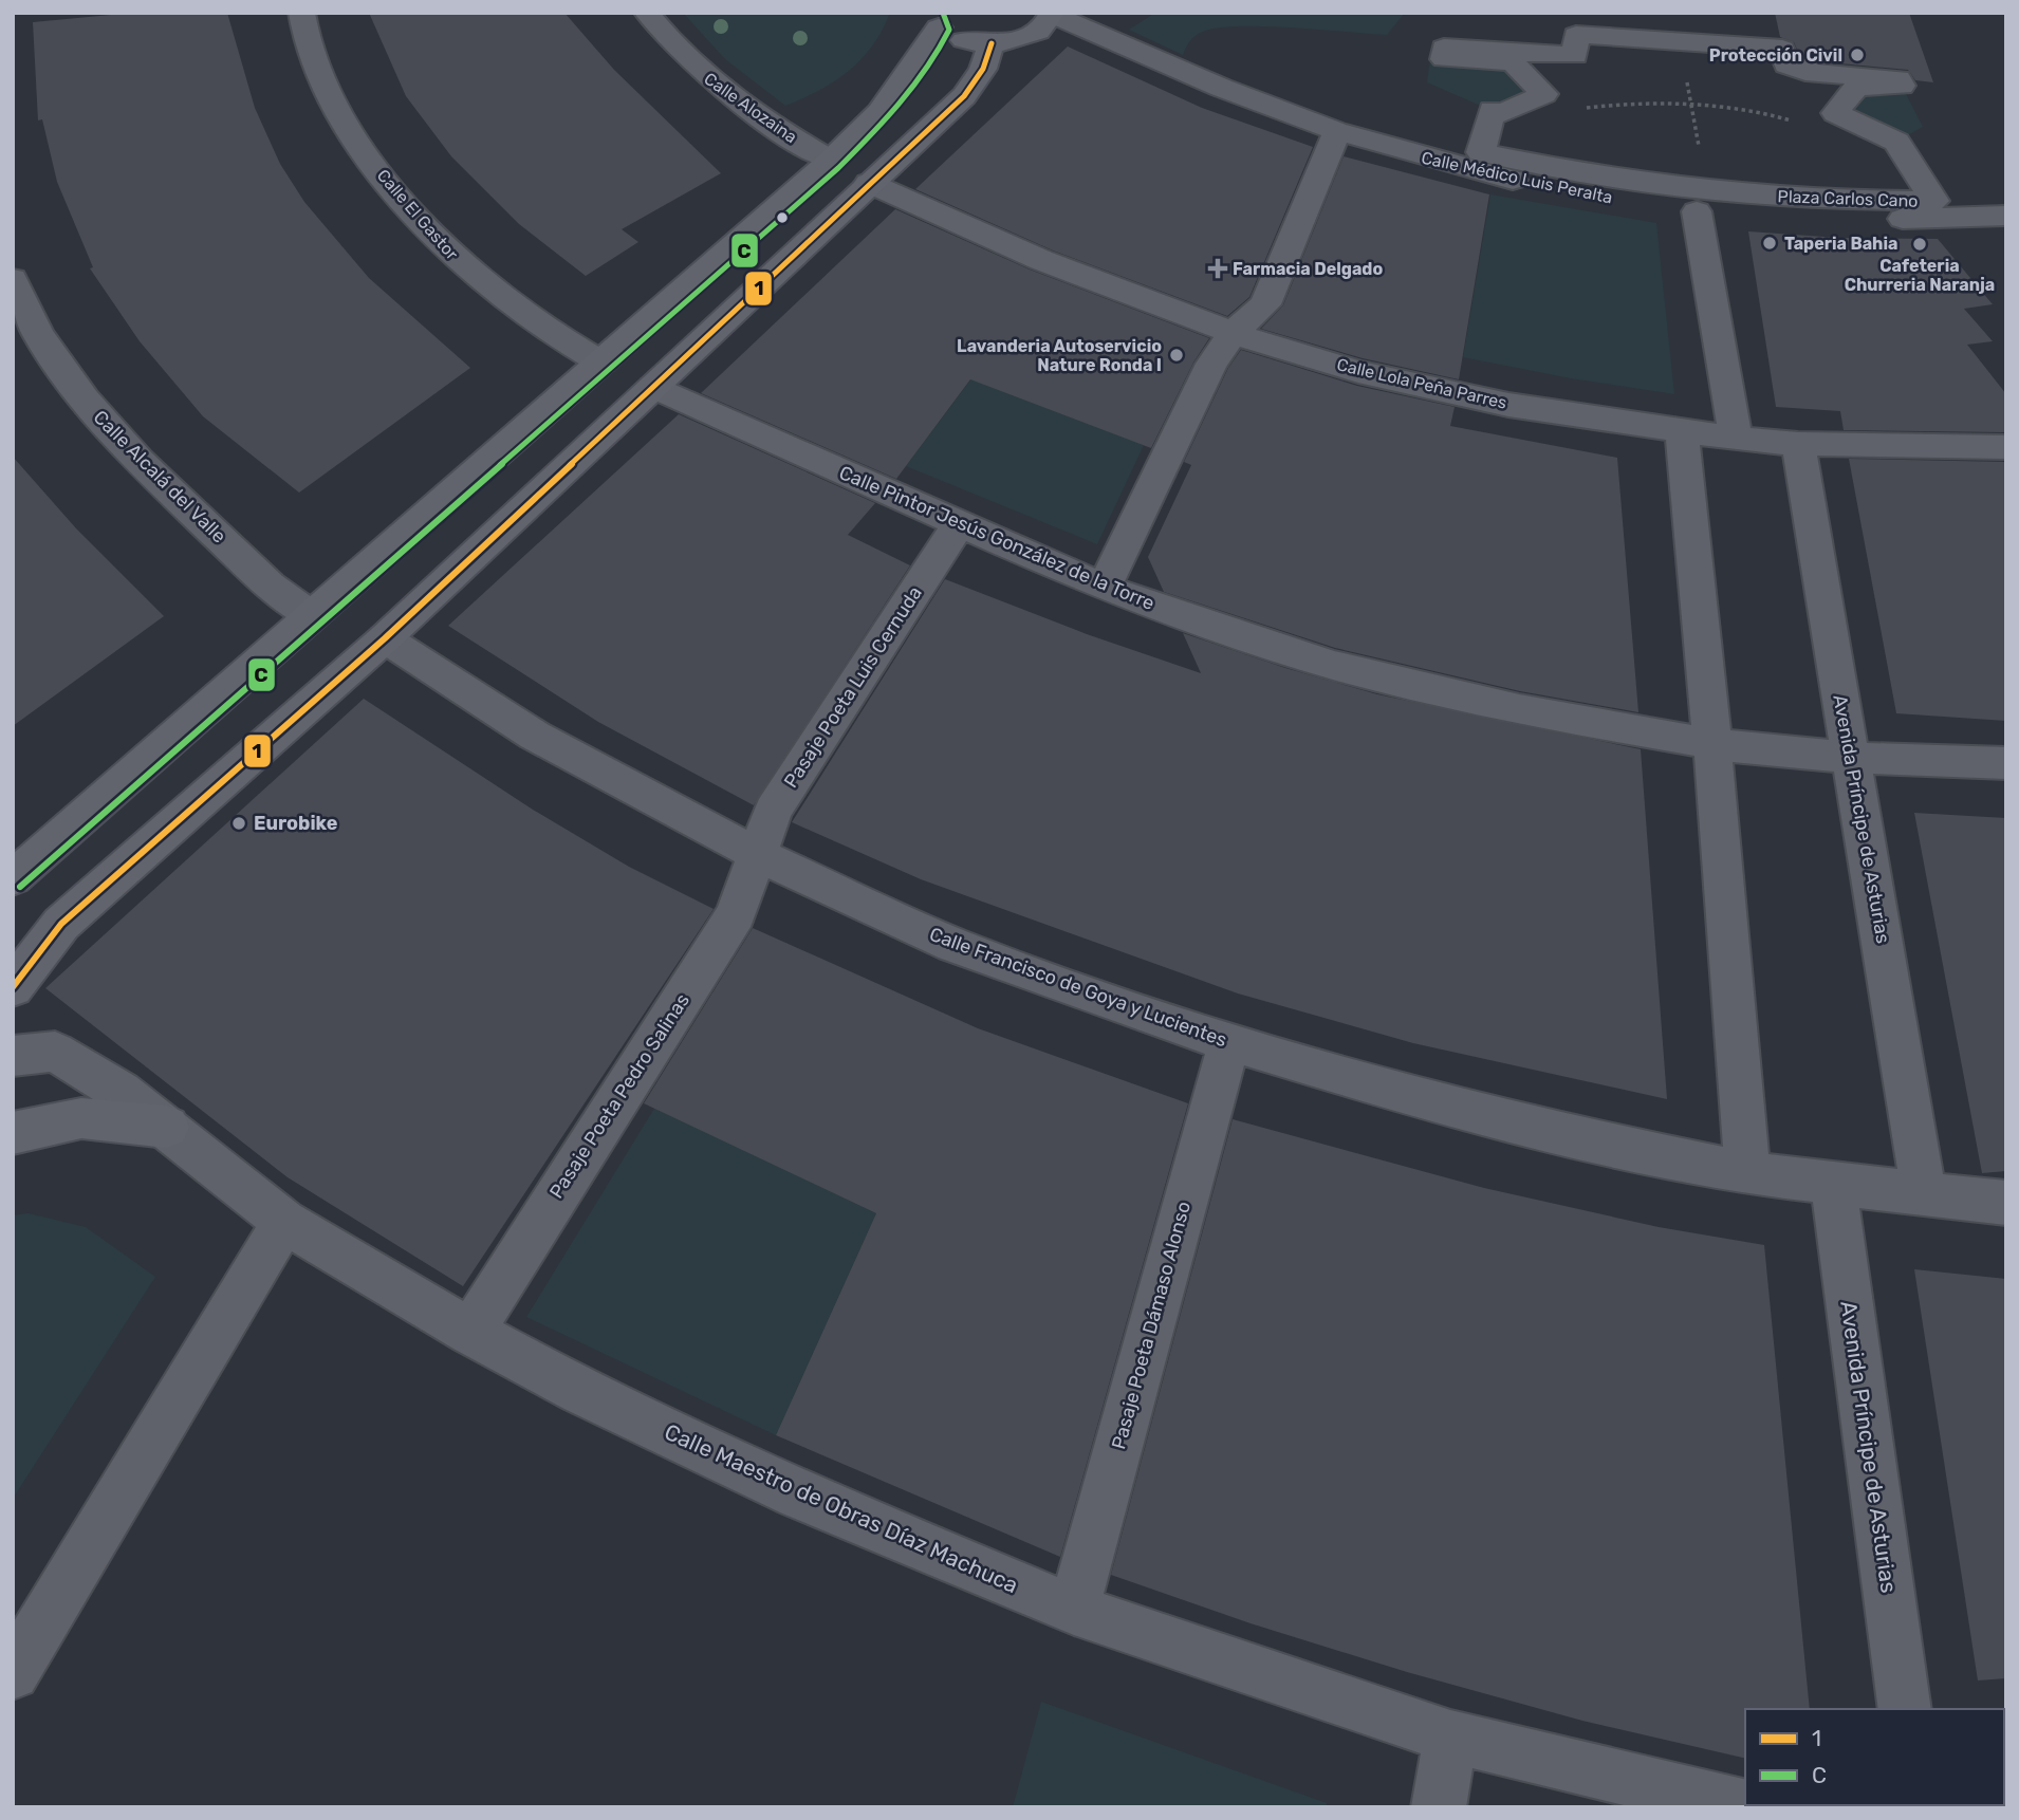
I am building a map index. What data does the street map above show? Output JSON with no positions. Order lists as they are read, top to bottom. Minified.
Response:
{"streets":{"street":["Calle Alozaina","Calle Médico Luis Peralta","Plaza Carlos Cano","Calle El Gastor","Calle Lola Peña Parres","Calle Alcalá del Valle","Calle Pintor Jesús González de la Torre","Pasaje Poeta Luis Cernuda","Avenida Príncipe de Asturias","Calle Francisco de Goya y Lucientes","Pasaje Poeta Pedro Salinas","Pasaje Poeta Dámaso Alonso","Calle Maestro de Obras Díaz Machuca"]},"crossings":[["Calle Lola Peña Parres","Avenida Príncipe de Asturias"],["Calle Pintor Jesús González de la Torre","Pasaje Poeta Luis Cernuda"],["Calle Pintor Jesús González de la Torre","Avenida Príncipe de Asturias"],["Pasaje Poeta Luis Cernuda","Calle Francisco de Goya y Lucientes"],["Pasaje Poeta Luis Cernuda","Pasaje Poeta Pedro Salinas"],["Avenida Príncipe de Asturias","Calle Francisco de Goya y Lucientes"],["Calle Francisco de Goya y Lucientes","Pasaje Poeta Pedro Salinas"],["Calle Francisco de Goya y Lucientes","Pasaje Poeta Dámaso Alonso"],["Pasaje Poeta Pedro Salinas","Calle Maestro de Obras Díaz Machuca"],["Pasaje Poeta Dámaso Alonso","Calle Maestro de Obras Díaz Machuca"]],"places":{"other":["Protección Civil","Taperia Bahia","Cafeteria Churreria Naranja","Lavanderia Autoservicio Nature Ronda I","Eurobike"],"health":["Farmacia Delgado"]},"lines":["transit line C","transit line 1"],"legend":["1","C"]}
